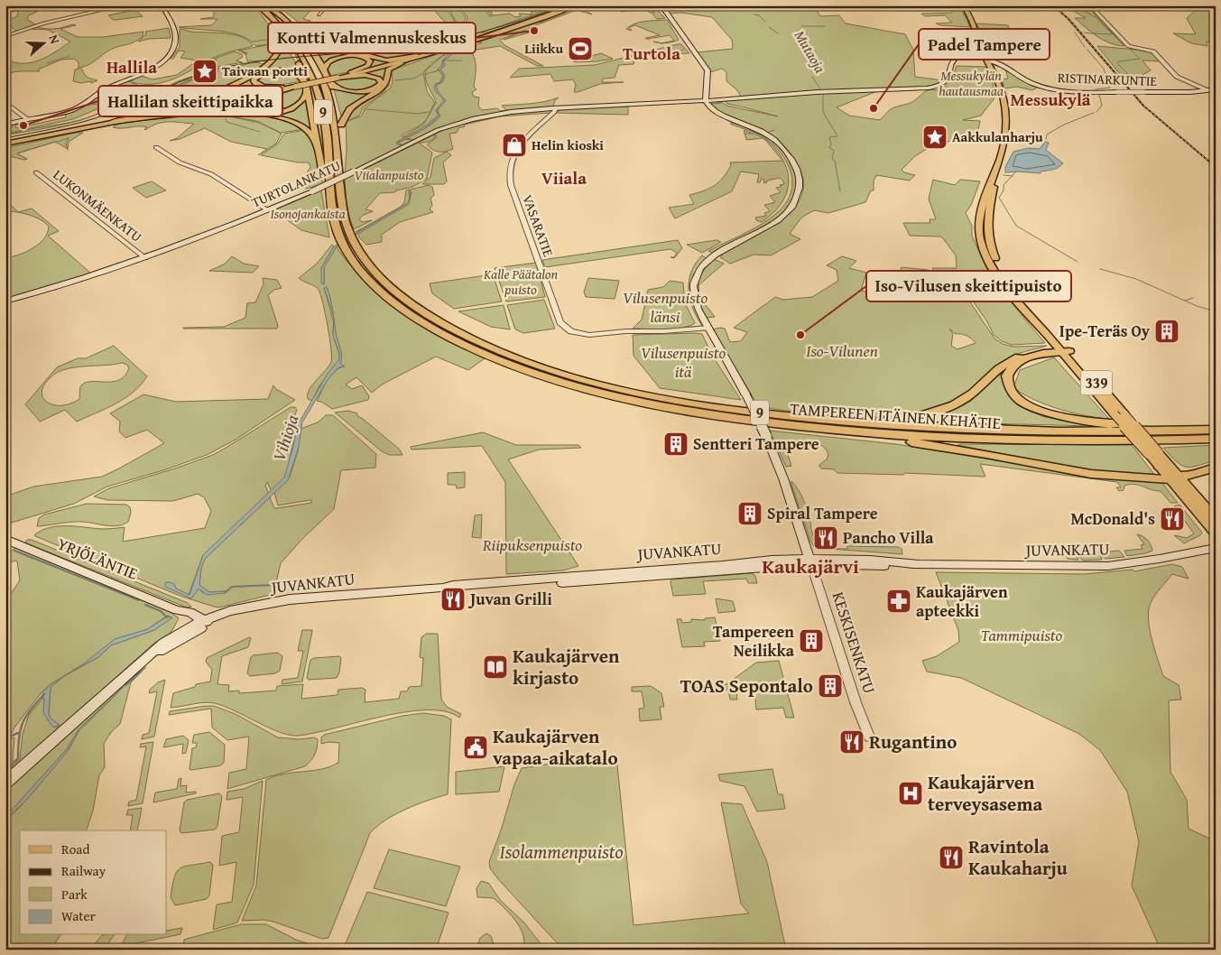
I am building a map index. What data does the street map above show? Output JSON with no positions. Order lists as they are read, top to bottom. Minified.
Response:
{"streets":{"highway":["9","TAMPEREEN ITÄINEN KEHÄTIE"],"main road":["RISTINARKUNTIE","TURTOLANKATU","339","JUVANKATU","YRJÖLÄNTIE"],"street":["LUKONMÄENKATU","VASARATIE","KESKISENKATU"]},"crossings":[["RISTINARKUNTIE","339"],["TURTOLANKATU","LUKONMÄENKATU"],["TURTOLANKATU","VASARATIE"],["JUVANKATU","YRJÖLÄNTIE"],["JUVANKATU","KESKISENKATU"]],"districts":["Turtola","Hallila","Messukylä","Viiala","Kaukajärvi"],"water":["Mutaoja","Vihioja"],"parks":["Messukylän hautausmaa","Viialanpuisto","Isonojankaista","Kalle Päätalon puisto","Vilusenpuisto länsi","Iso-Vilunen","Vilusenpuisto itä","Riipuksenpuisto","Tammipuisto","Isolammenpuisto"],"places":{"other":["Kontti Valmennuskeskus","Padel Tampere","Hallilan skeittipaikka","Iso-Vilusen skeittipuisto"],"sports":["Liikku"],"place":["Taivaan portti","Aakkulanharju"],"shop":["Helin kioski"],"building":["Ipe-Teräs Oy","Sentteri Tampere","Spiral Tampere","Tampereen Neilikka","TOAS Sepontalo"],"restaurant":["McDonald's","Pancho Villa","Juvan Grilli","Rugantino","Ravintola Kaukaharju"],"pharmacy":["Kaukajärven apteekki"],"library":["Kaukajärven kirjasto"],"public building":["Kaukajärven vapaa-aikatalo"],"hospital":["Kaukajärven terveysasema"]},"legend":["Road","Railway","Park","Water"],"north":"right"}
